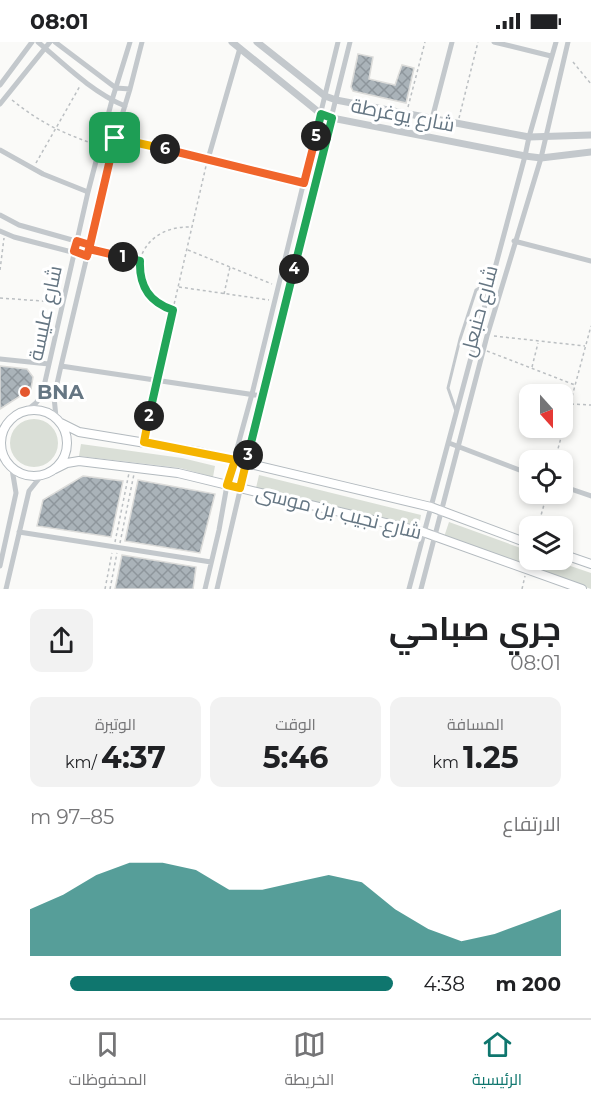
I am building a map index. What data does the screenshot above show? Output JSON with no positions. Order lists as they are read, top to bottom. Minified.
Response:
{"streets":{"main road":["شارع نجيب بن موسى"],"street":["شارع يوغرطة","شارع حنبعل","شارع عليسة"]},"crossings":[["شارع يوغرطة","شارع حنبعل"],["شارع حنبعل","شارع نجيب بن موسى"],["شارع عليسة","شارع نجيب بن موسى"]],"places":["BNA"],"north":"bottom","page":{"status":"08:01","pins":["5","6","1","4","2","3"],"heading":["جري صباحي","08:01"],"stats":[["المسافة","1.25 km"],["الوقت","5:46"],["الوتيرة","4:37 /km"]],"chart":["الارتفاع","85–97 m"],"list":[{"name":"200 m","note":"4:38"}],"tabs":["الرئيسية","الخريطة","المحفوظات"]}}
